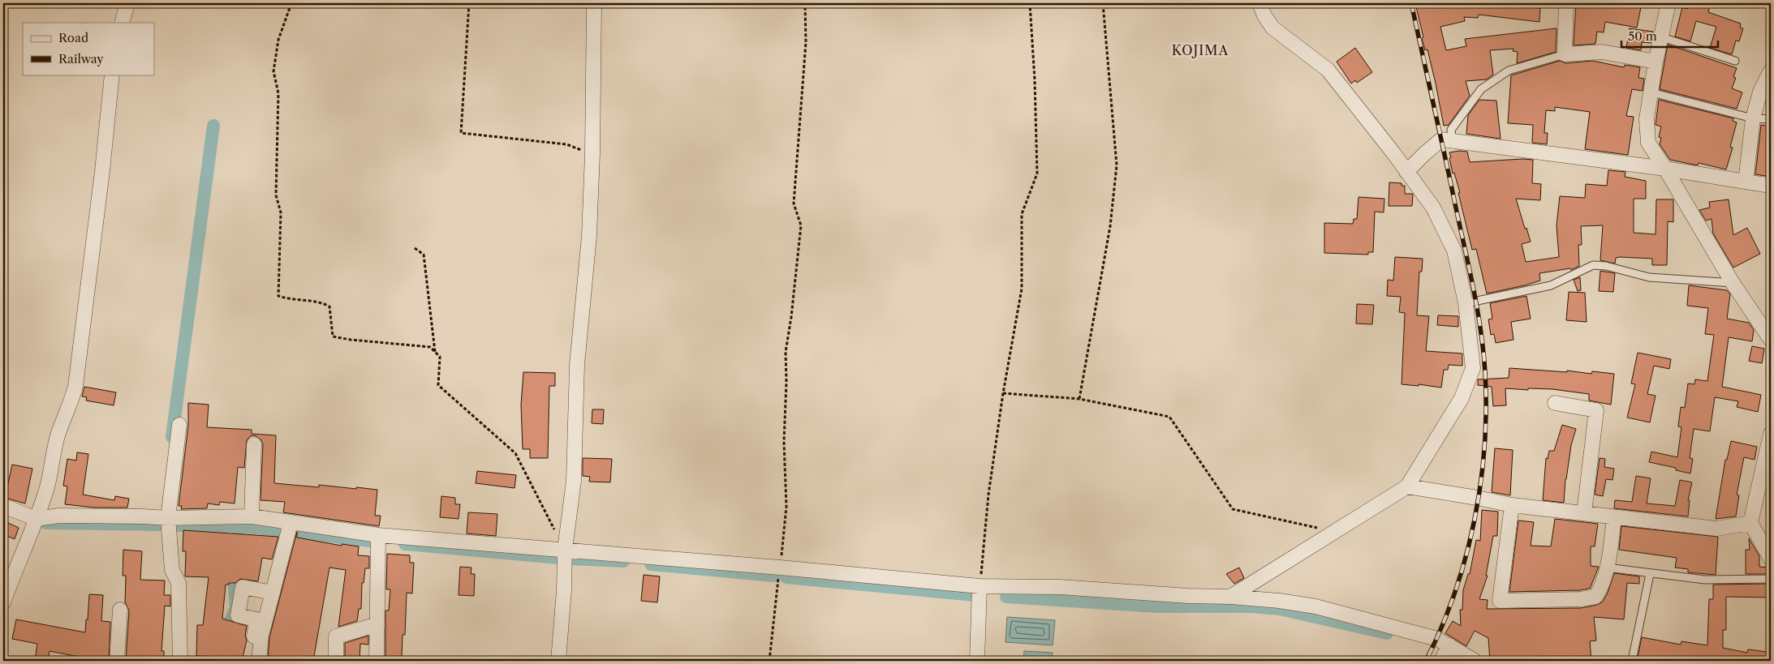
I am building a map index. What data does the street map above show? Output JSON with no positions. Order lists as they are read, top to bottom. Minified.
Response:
{"districts":["KOJIMA"],"legend":["Road","Railway"],"scale_bar":"50 m"}
